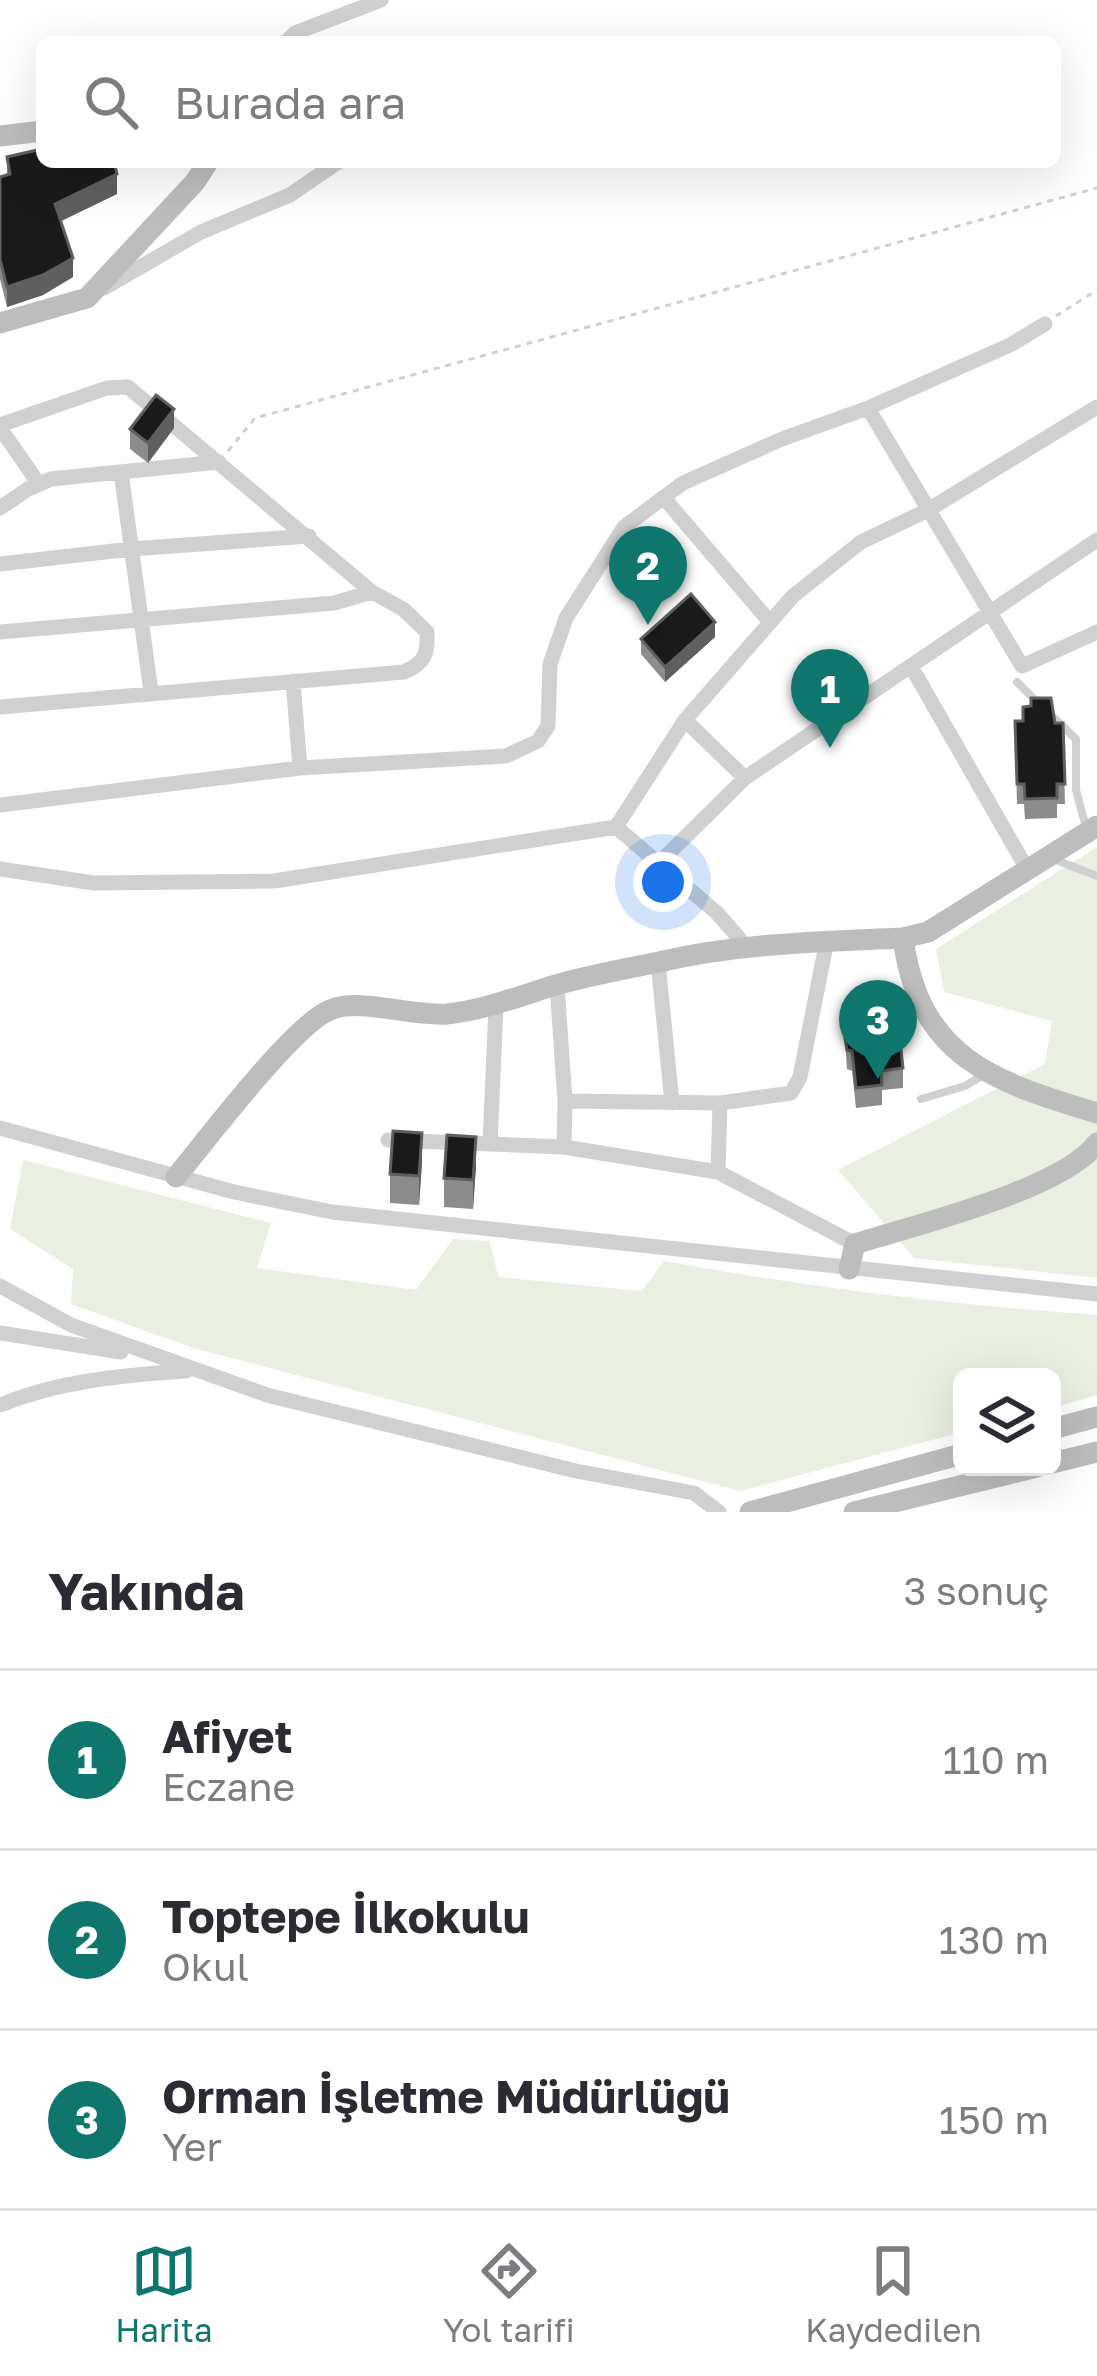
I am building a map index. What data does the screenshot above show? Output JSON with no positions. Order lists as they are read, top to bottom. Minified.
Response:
{"page":{"search":"Burada ara","pins":["2","1","3"],"heading":["Yakında","3 sonuç"],"list":[{"mark":"1","name":"Afiyet","note":"Eczane","value":"110 m"},{"mark":"2","name":"Toptepe İlkokulu","note":"Okul","value":"130 m"},{"mark":"3","name":"Orman İşletme Müdürlüğü","note":"Yer","value":"150 m"}],"nav":["Harita","Yol tarifi","Kaydedilen"]}}
